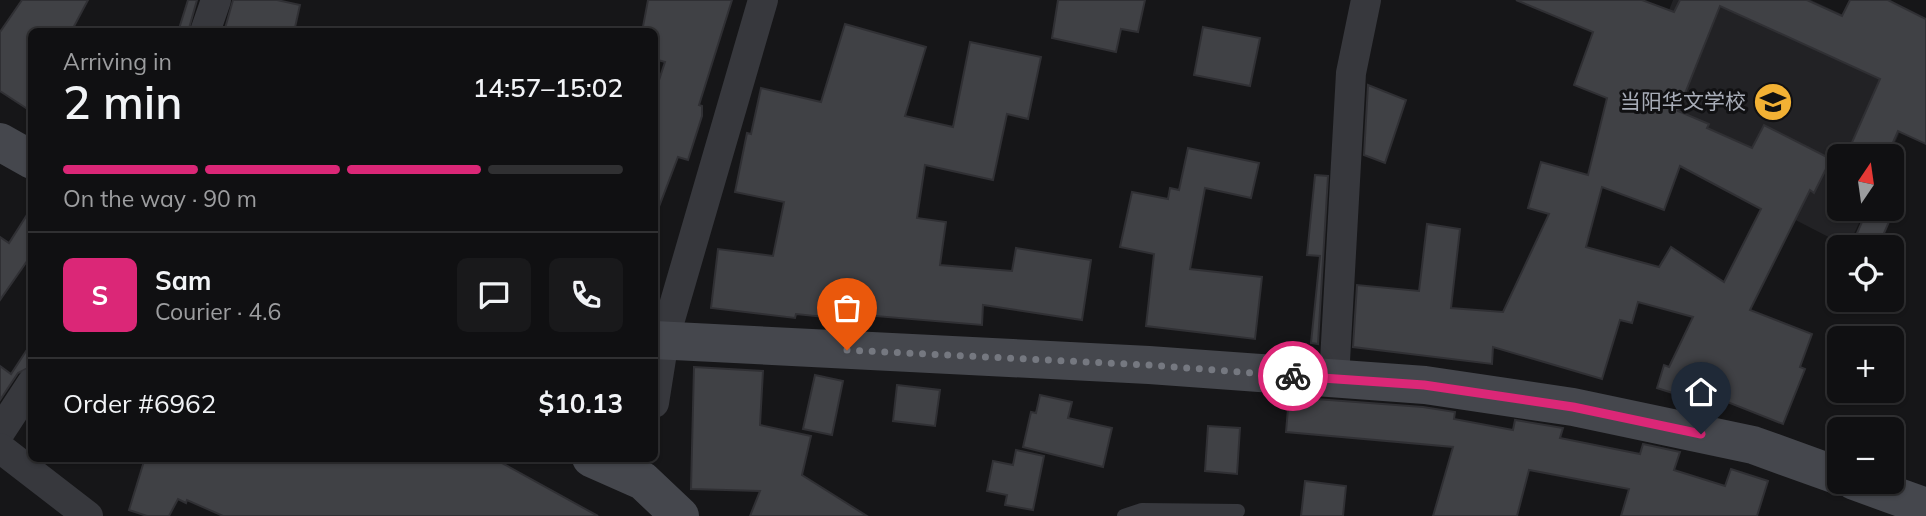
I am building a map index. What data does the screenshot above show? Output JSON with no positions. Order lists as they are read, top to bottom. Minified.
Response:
{"places":{"school or university":["当阳华文学校"]},"north":"top","page":{"heading":["2 min","Arriving in","14:57–15:02"],"panel":["Sam","Courier · 4.6","Order #6962","$10.13"],"map_buttons":["+","−"],"bar":"On the way · 90 m","round":"S"}}
